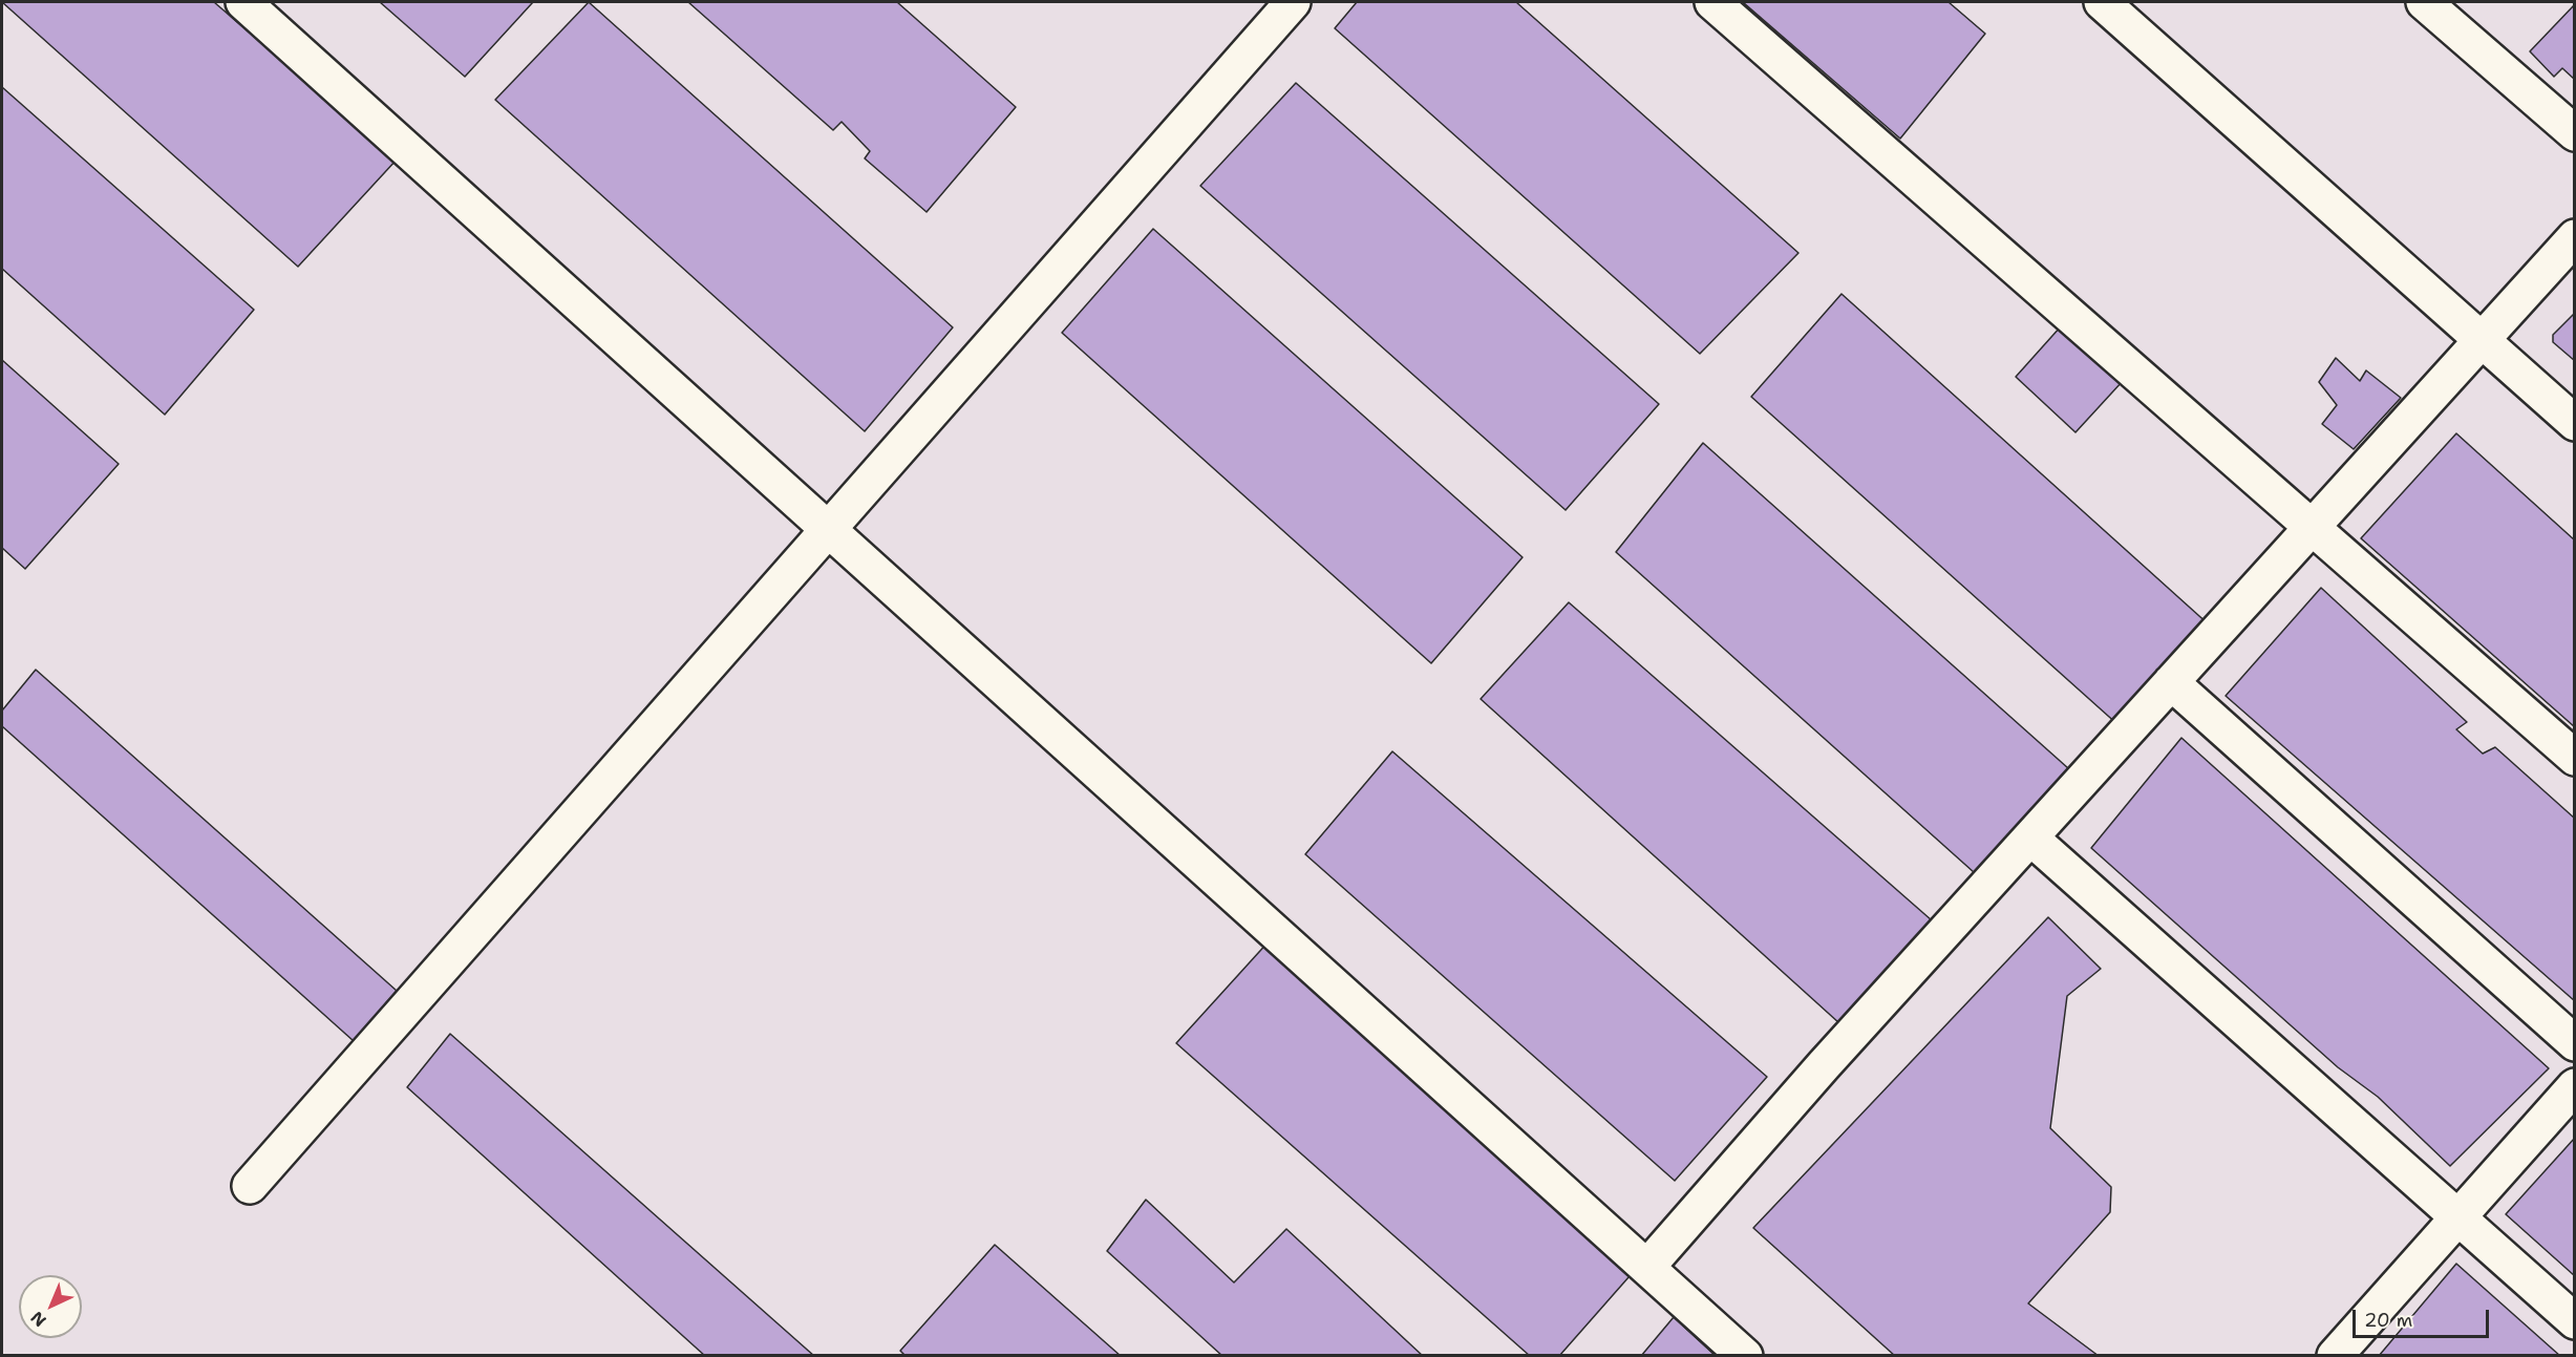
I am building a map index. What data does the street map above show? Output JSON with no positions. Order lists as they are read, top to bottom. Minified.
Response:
{"scale_bar":"20 m","north":"bottom left"}
